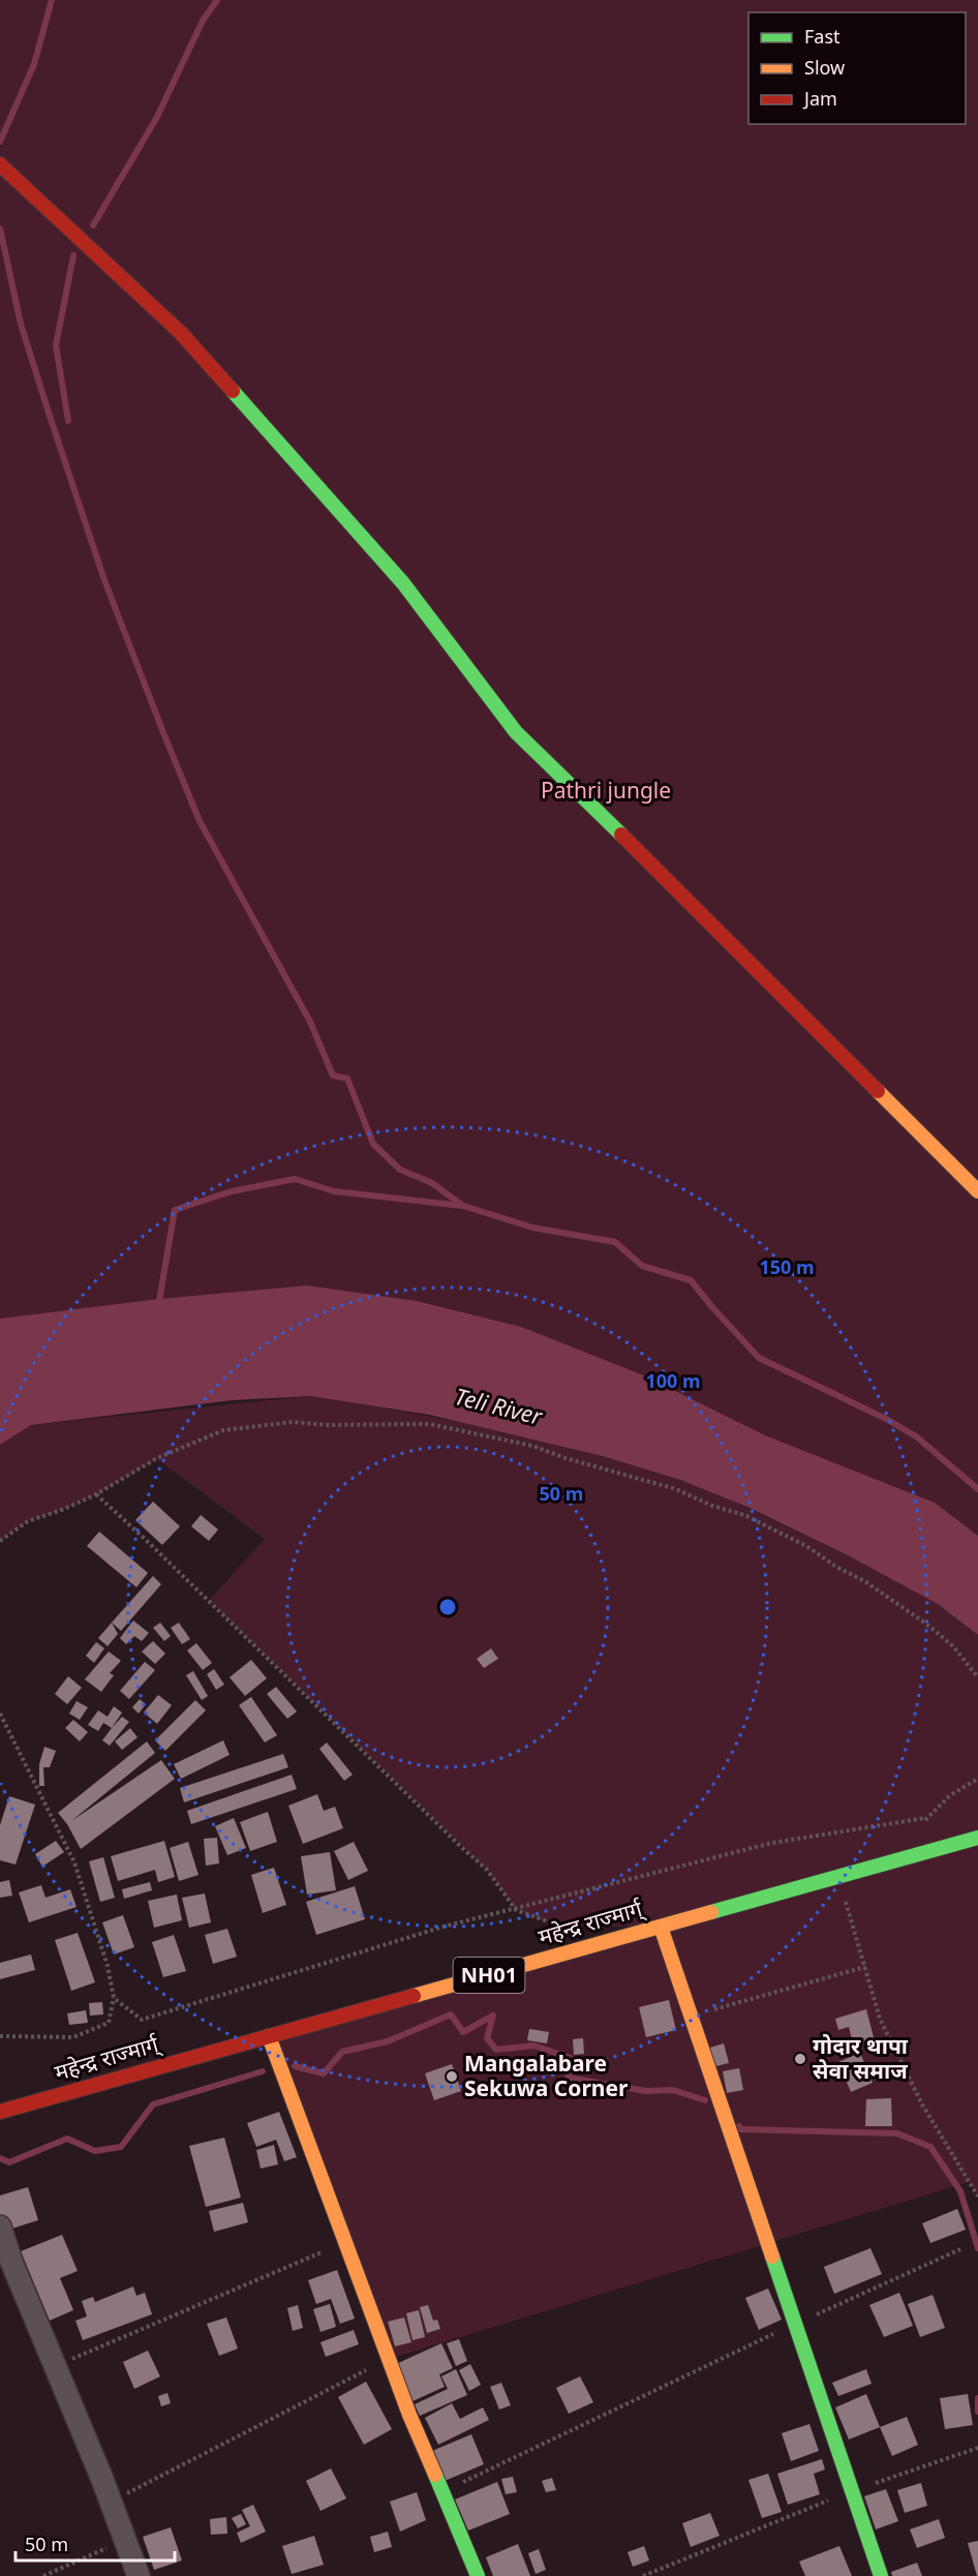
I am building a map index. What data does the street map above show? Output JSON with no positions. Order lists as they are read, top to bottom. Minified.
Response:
{"streets":{"main road":["महेन्द्र राज्मार्ग्","NH01"]},"water":["Teli River"],"parks":["Pathri jungle"],"places":["गोदार थापा सेवा समाज","Mangalabare Sekuwa Corner"],"legend":["Fast","Slow","Jam"],"scale_bar":"50 m","rings":["150 m","100 m","50 m"]}
